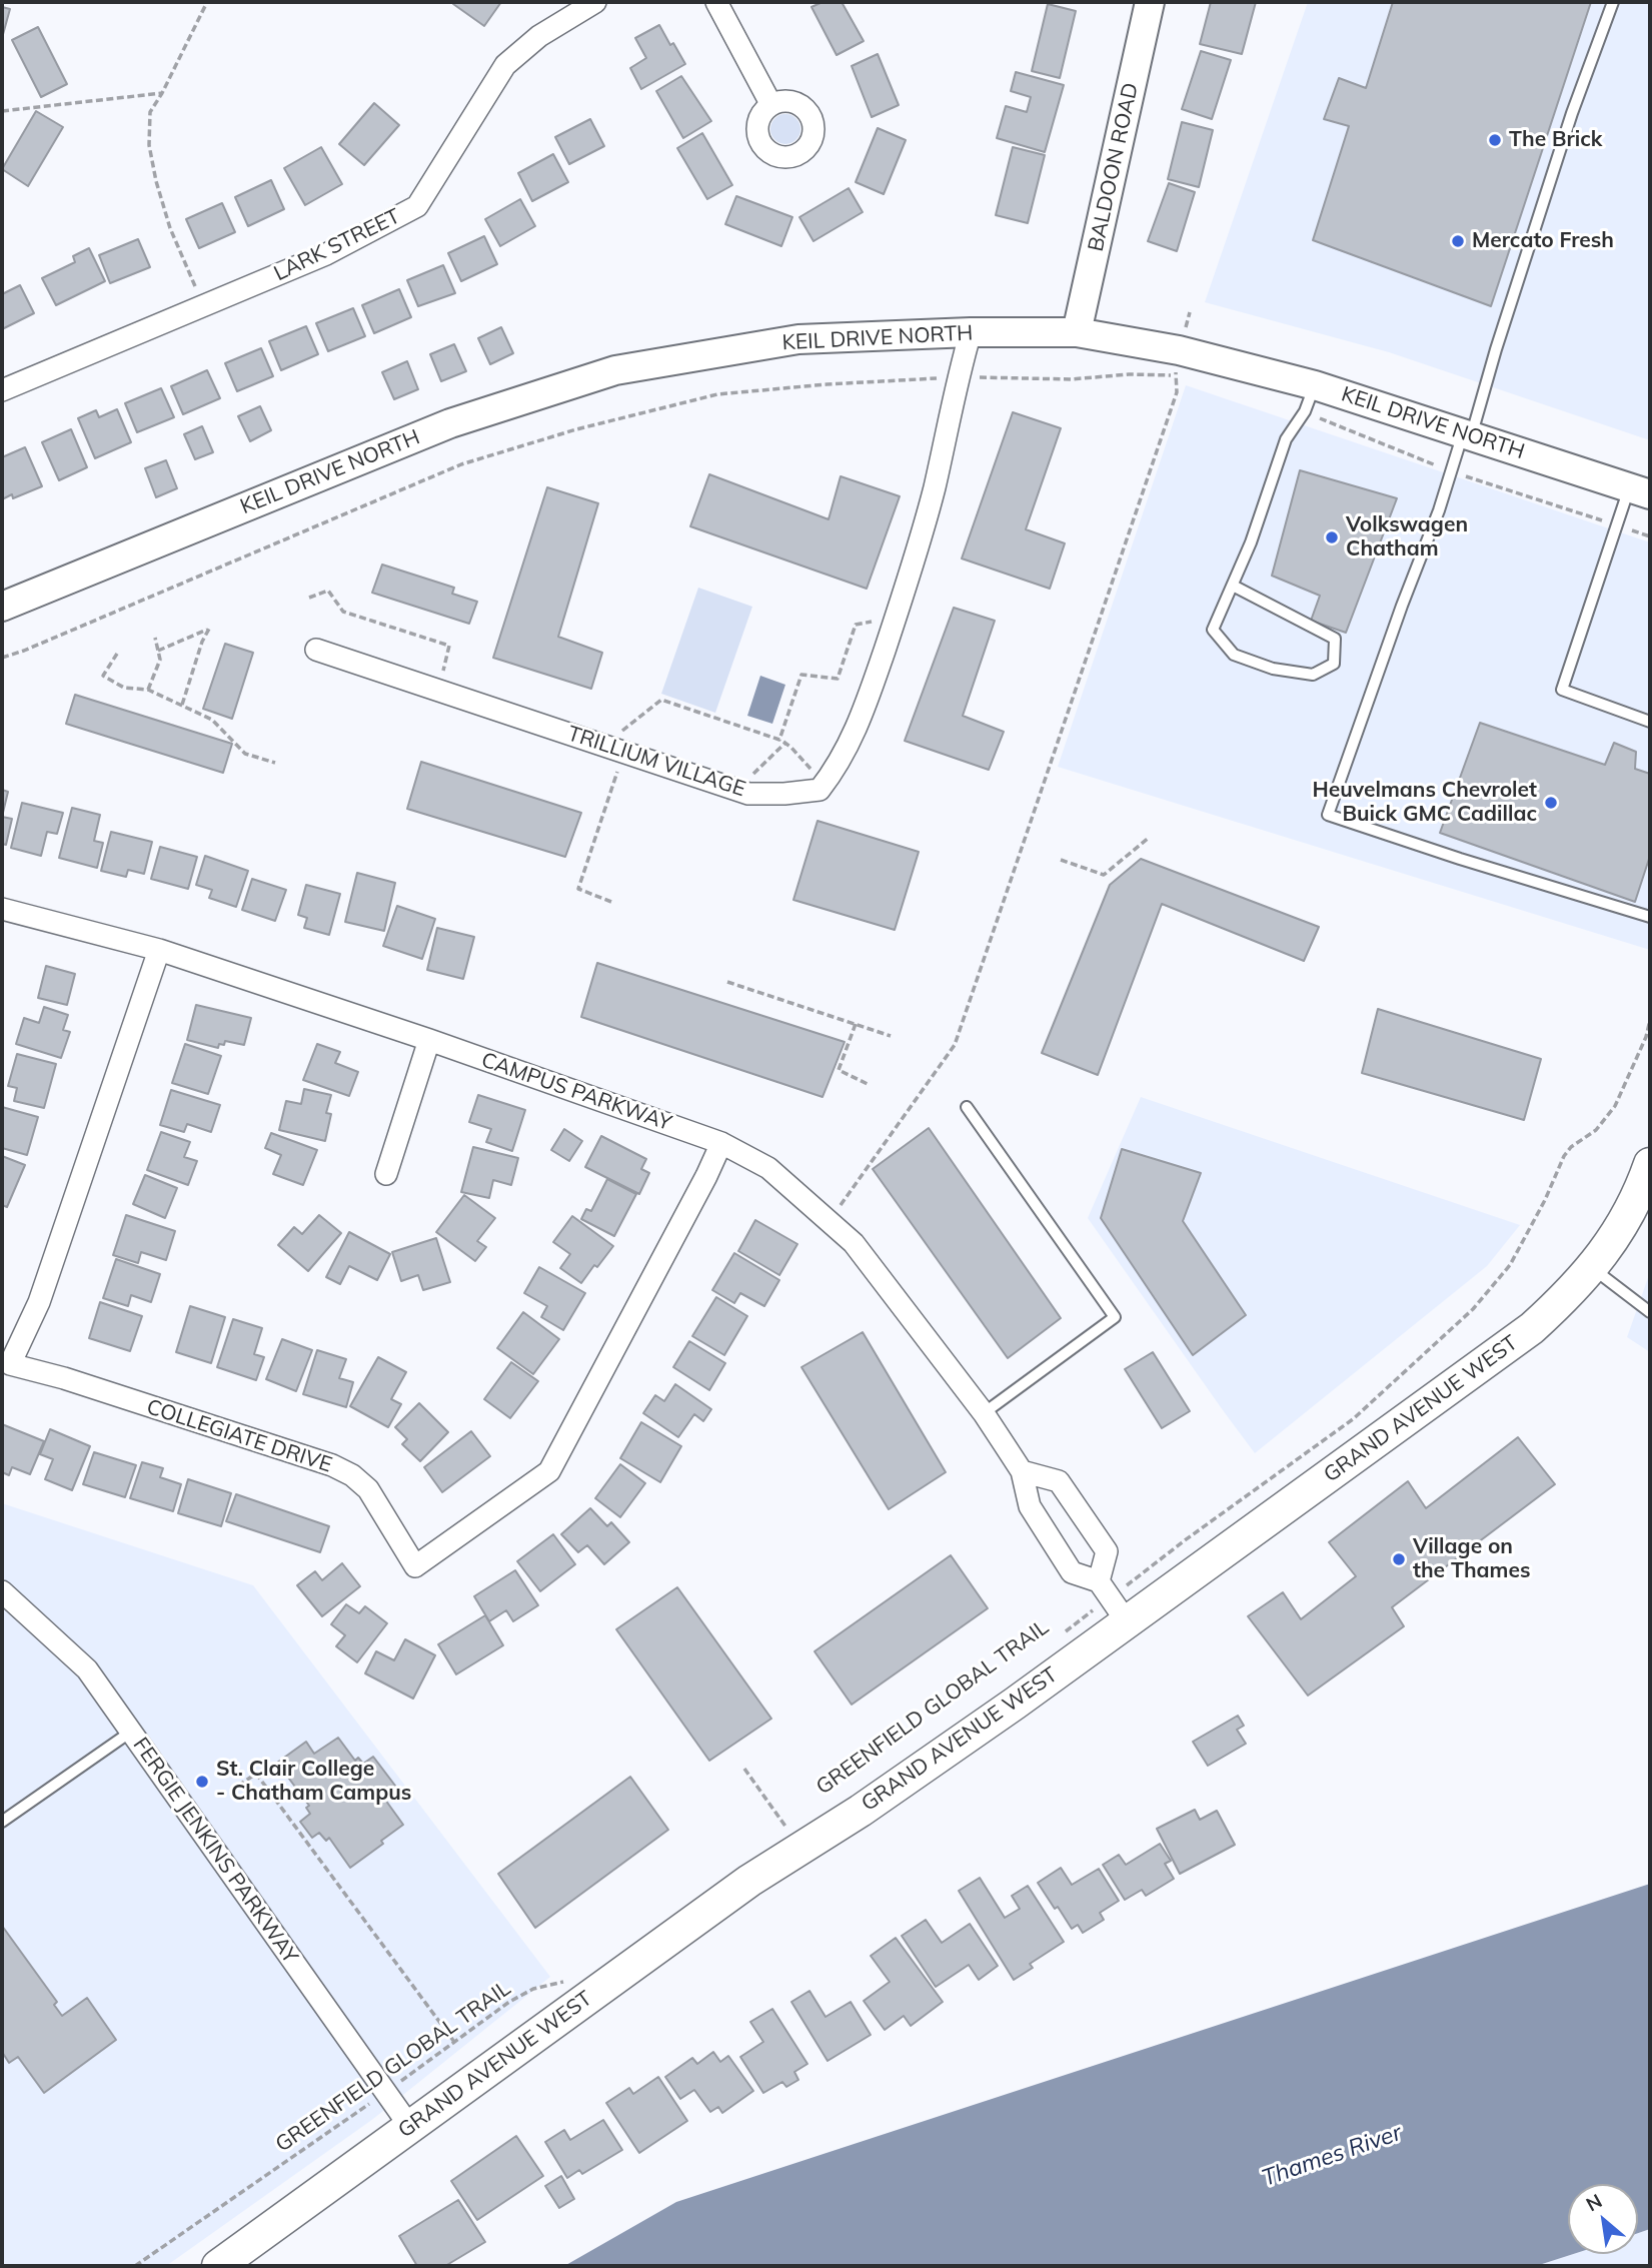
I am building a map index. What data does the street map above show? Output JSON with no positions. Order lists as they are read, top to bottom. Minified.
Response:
{"streets":{"main road":["GRAND AVENUE WEST"],"street":["BALDOON ROAD","LARK STREET","KEIL DRIVE NORTH","TRILLIUM VILLAGE","CAMPUS PARKWAY","COLLEGIATE DRIVE","FERGIE JENKINS PARKWAY"],"path":["GREENFIELD GLOBAL TRAIL"]},"crossings":[["BALDOON ROAD","KEIL DRIVE NORTH"],["CAMPUS PARKWAY","GRAND AVENUE WEST"],["CAMPUS PARKWAY","COLLEGIATE DRIVE"],["CAMPUS PARKWAY","GREENFIELD GLOBAL TRAIL"],["GRAND AVENUE WEST","GREENFIELD GLOBAL TRAIL"],["GRAND AVENUE WEST","FERGIE JENKINS PARKWAY"],["GREENFIELD GLOBAL TRAIL","FERGIE JENKINS PARKWAY"]],"water":["Thames River"],"places":["The Brick","Mercato Fresh","Volkswagen Chatham","Heuvelmans Chevrolet Buick GMC Cadillac","Village on the Thames","St. Clair College - Chatham Campus"],"north":"top left"}
